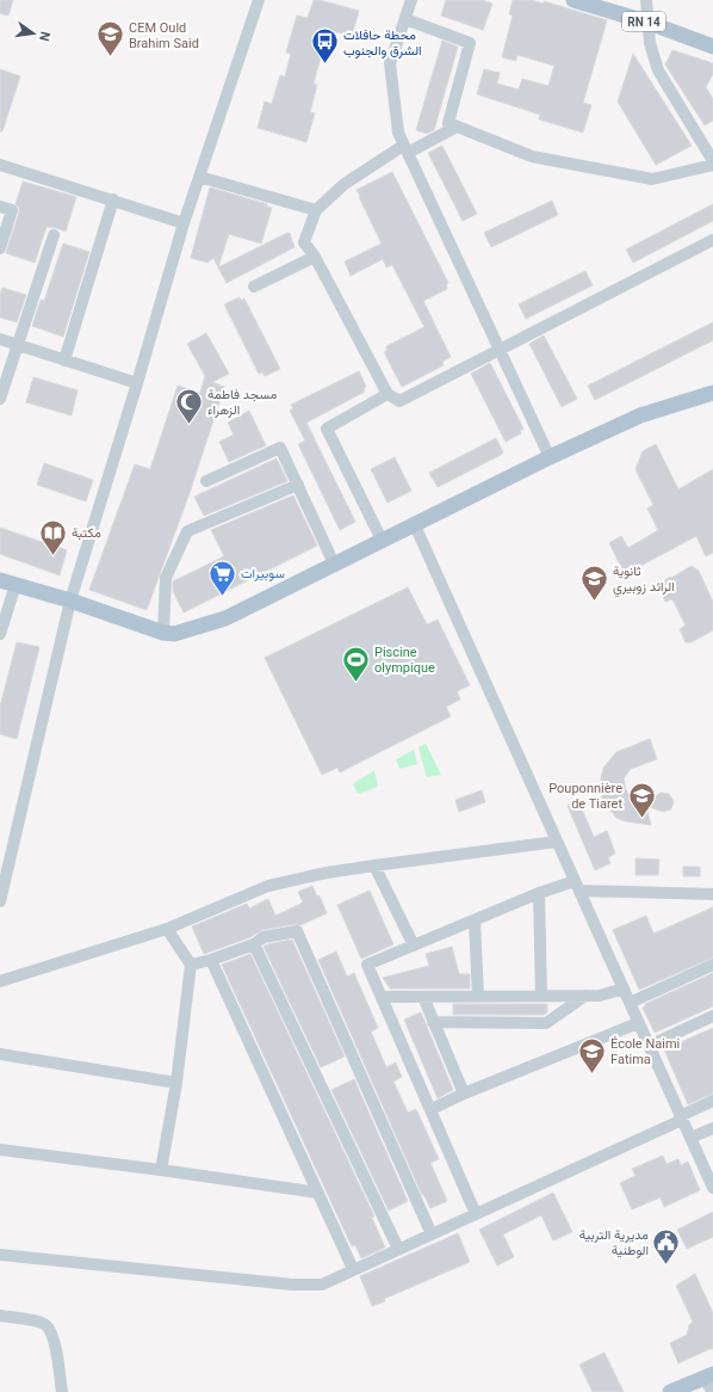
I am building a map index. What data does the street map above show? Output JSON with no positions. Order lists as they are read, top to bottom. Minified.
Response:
{"streets":{"main road":["RN 14"]},"places":{"school or university":["CEM Ould Brahim Said","ثانوية الرائد زوبيري","Pouponnière de Tiaret","École Naimi Fatima"],"bus stop":["محطة حافلات الشرق والجنوب"],"mosque":["مسجد فاطمة الزهراء"],"library":["مكتبة"],"supermarket":["سوبيرات"],"sports":["Piscine olympique"],"public building":["مديرية التربية الوطنية"]},"north":"right"}
